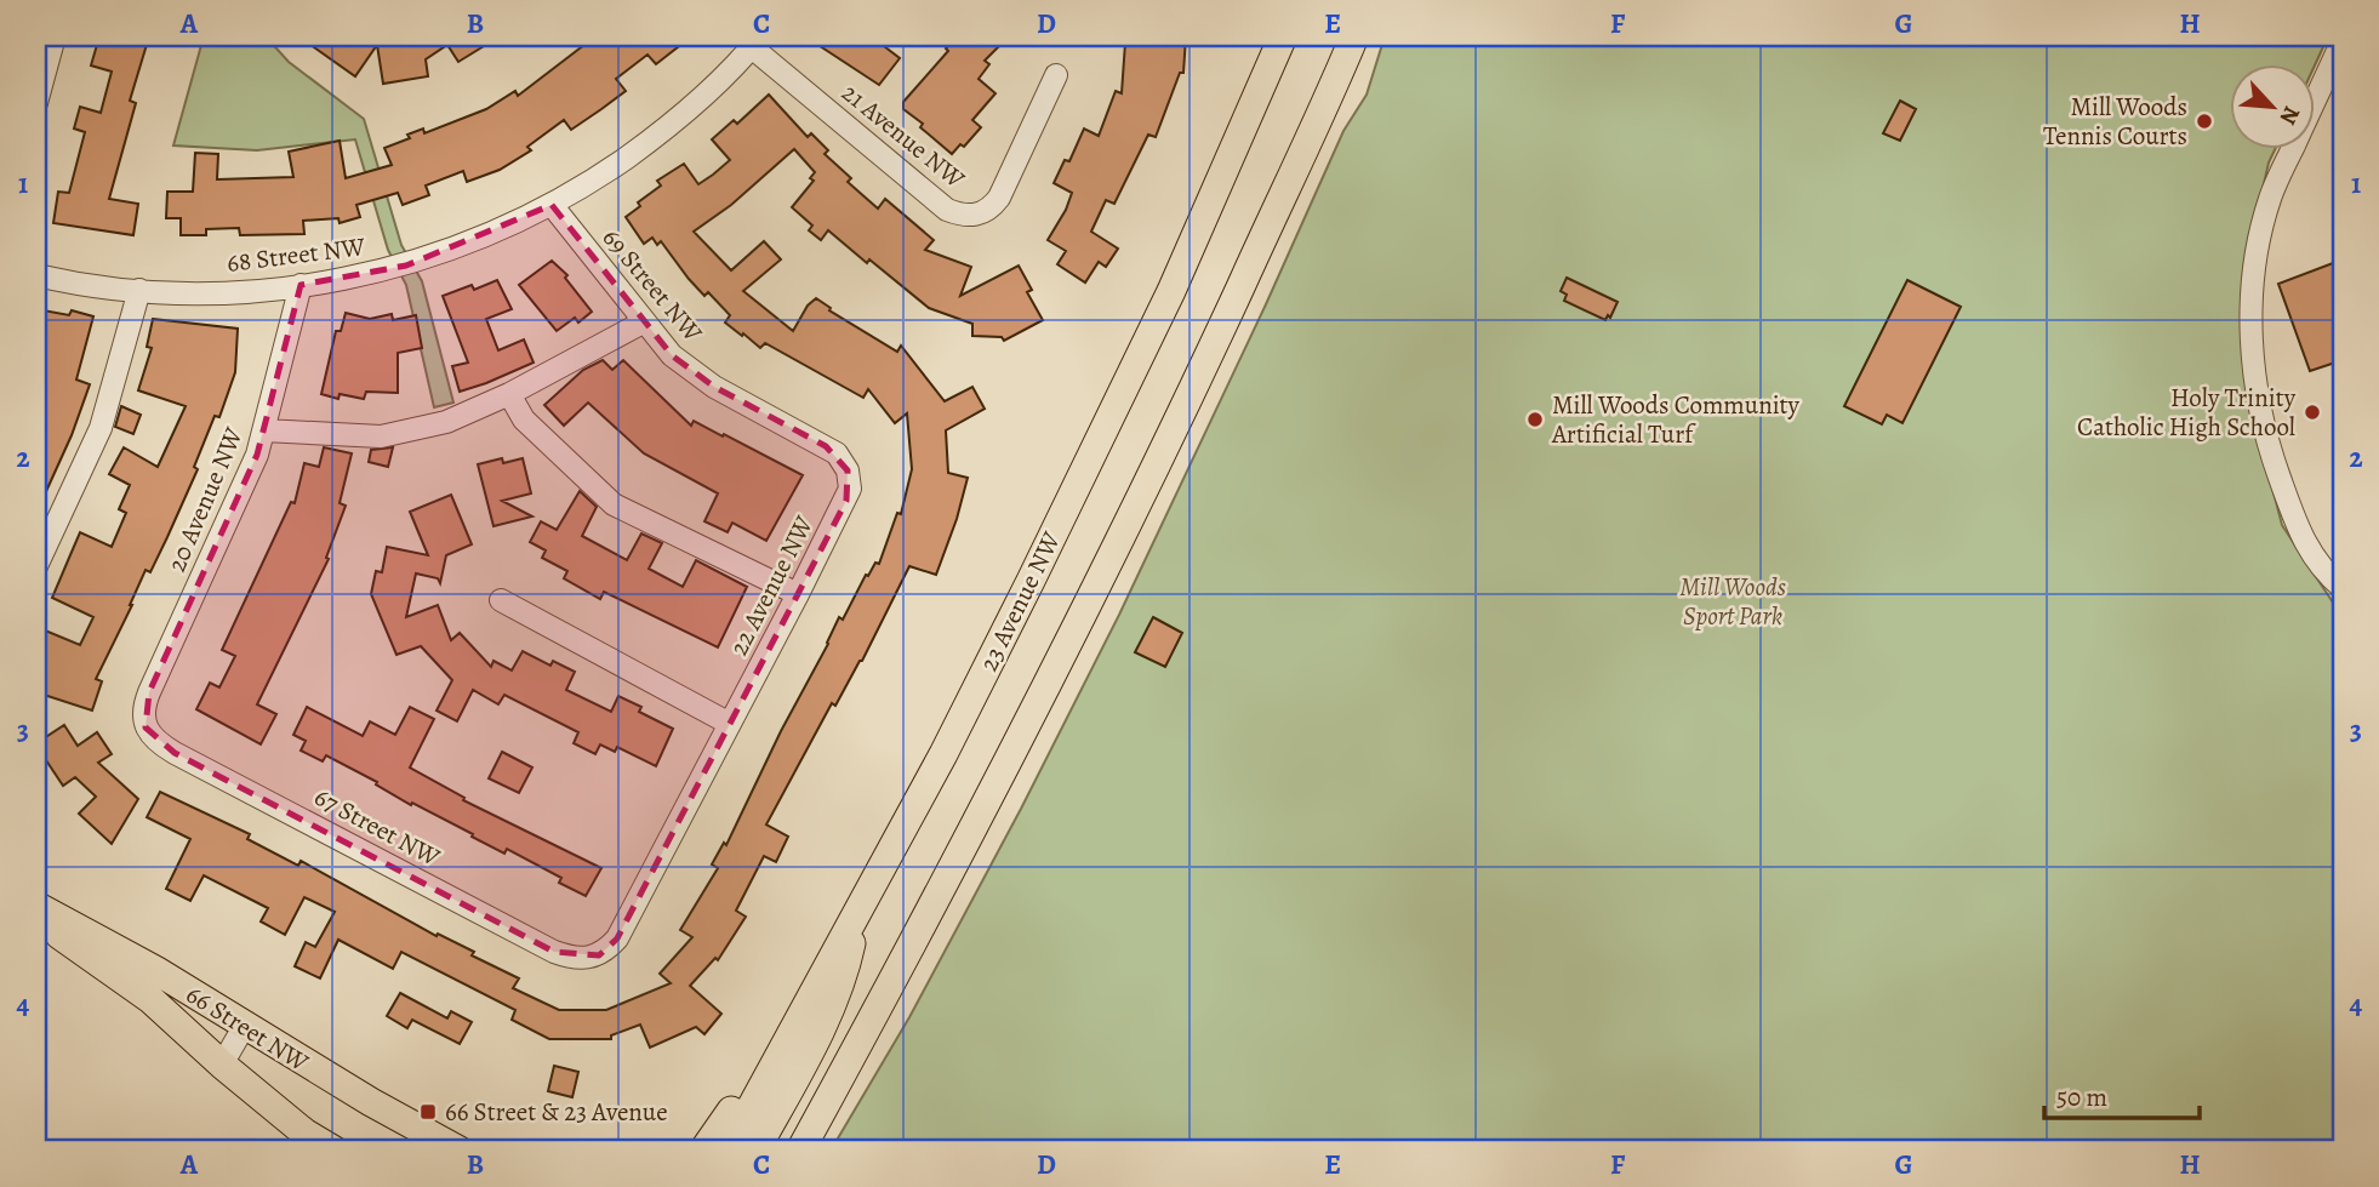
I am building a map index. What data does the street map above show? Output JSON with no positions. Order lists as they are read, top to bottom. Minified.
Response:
{"streets":{"main road":["23 Avenue NW","66 Street NW"],"street":["21 Avenue NW","68 Street NW","69 Street NW","20 Avenue NW","22 Avenue NW","67 Street NW"]},"crossings":[["21 Avenue NW","68 Street NW"],["21 Avenue NW","69 Street NW"],["68 Street NW","69 Street NW"],["68 Street NW","20 Avenue NW"],["69 Street NW","22 Avenue NW"],["20 Avenue NW","67 Street NW"],["22 Avenue NW","67 Street NW"]],"parks":["Mill Woods Sport Park"],"places":{"other":["Mill Woods Tennis Courts","Holy Trinity Catholic High School","Mill Woods Community Artificial Turf"],"transit":["66 Street & 23 Avenue"]},"scale_bar":"50 m","north":"bottom right","grid":{"columns":["A","B","C","D","E","F","G","H"],"rows":["1","2","3","4"]}}
